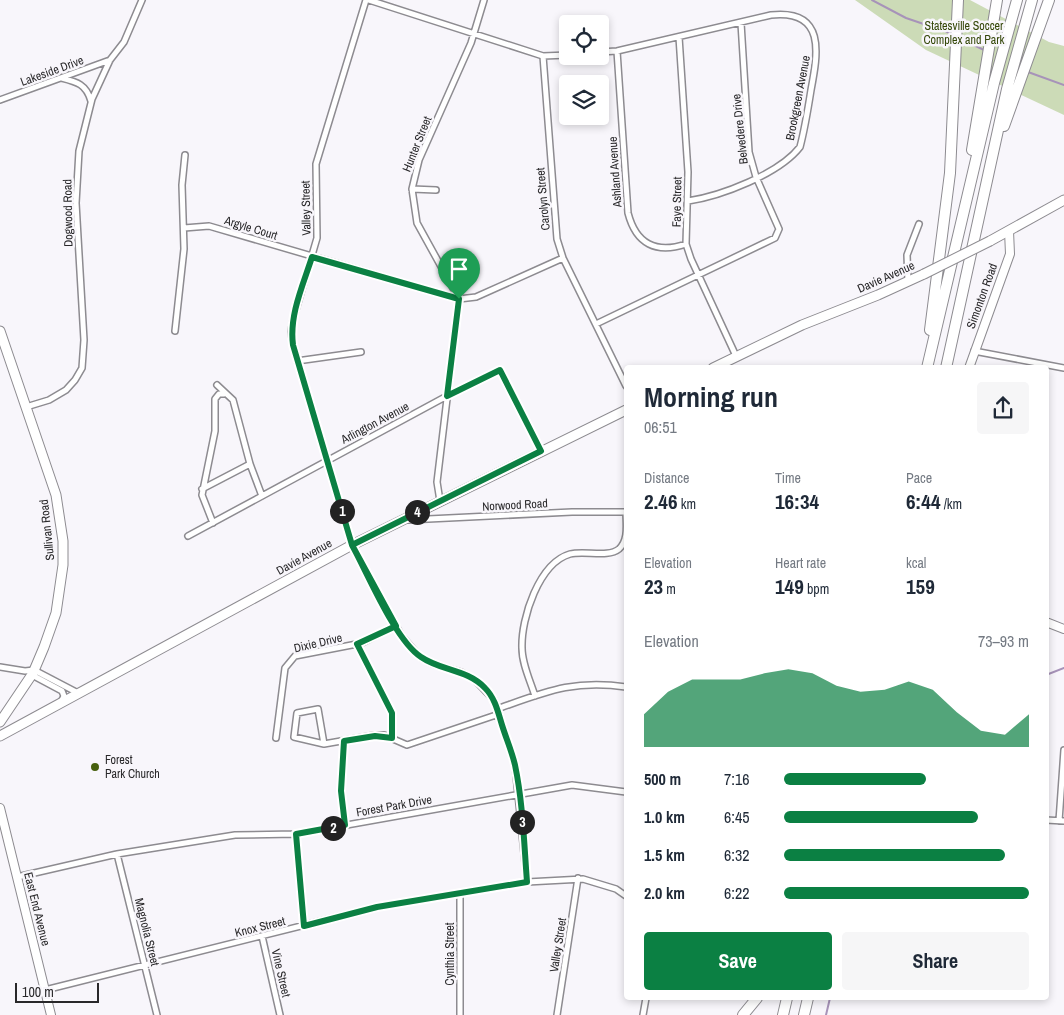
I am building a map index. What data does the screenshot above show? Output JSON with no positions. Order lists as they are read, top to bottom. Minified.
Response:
{"streets":{"main road":["Davie Avenue","Sullivan Road"],"street":["Lakeside Drive","Brookgreen Avenue","Belvedere Drive","Hunter Street","Ashland Avenue","Carolyn Street","Faye Street","Valley Street","Dogwood Road","Argyle Court","Simonton Road","Arlington Avenue","Norwood Road","Dixie Drive","Forest Park Drive","East End Avenue","Knox Street","Magnolia Street","Cynthia Street","Vine Street"]},"crossings":[["Lakeside Drive","Dogwood Road"],["Brookgreen Avenue","Belvedere Drive"],["Brookgreen Avenue","Ashland Avenue"],["Brookgreen Avenue","Faye Street"],["Belvedere Drive","Faye Street"],["Hunter Street","Argyle Court"],["Ashland Avenue","Faye Street"],["Faye Street","Davie Avenue"],["Valley Street","Argyle Court"],["Valley Street","Davie Avenue"],["Valley Street","Arlington Avenue"],["Valley Street","Dixie Drive"],["Valley Street","Forest Park Drive"],["Valley Street","Knox Street"],["Dogwood Road","Sullivan Road"],["Davie Avenue","Simonton Road"],["Davie Avenue","Arlington Avenue"],["Davie Avenue","Norwood Road"],["Forest Park Drive","East End Avenue"],["Forest Park Drive","Magnolia Street"],["East End Avenue","Knox Street"],["Knox Street","Magnolia Street"],["Knox Street","Cynthia Street"],["Knox Street","Vine Street"]],"parks":["Statesville Soccer Complex and Park"],"places":["Forest Park Church"],"scale_bar":"100 m","page":{"heading":["Morning run","06:51"],"stats":[["Distance","2.46 km"],["Time","16:34"],["Pace","6:44 /km"],["Elevation","23 m"],["Heart rate","149 bpm"],["kcal","159"]],"pins":["1","4","3","2"],"chart":["Elevation","73–93 m"],"list":[{"name":"500 m","note":"7:16"},{"name":"1.0 km","note":"6:45"},{"name":"1.5 km","note":"6:32"},{"name":"2.0 km","note":"6:22"}],"buttons":["Save","Share"],"scale":"100 m"}}
